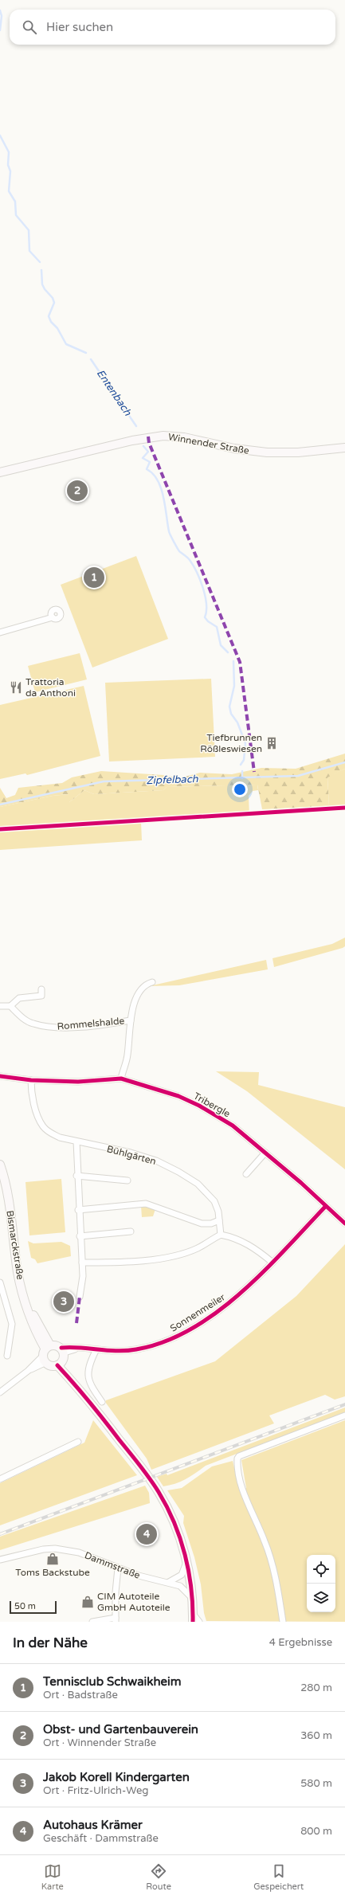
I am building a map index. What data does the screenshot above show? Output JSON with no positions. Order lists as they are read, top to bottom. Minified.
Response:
{"streets":{"street":["Winnender Straße","Rommelshalde","Tribergle","Bühlgärten","Bismarckstraße","Sonnenmeiler","Dammstraße"]},"crossings":[["Tribergle","Bühlgärten"],["Tribergle","Sonnenmeiler"]],"water":["Entenbach","Zipfelbach"],"places":{"restaurant":["Trattoria da Anthoni"],"building":["Tiefbrunnen Rößleswiesen"],"shop":["Toms Backstube","CIM Autoteile GmbH Autoteile"]},"scale_bar":"50 m","page":{"search":"Hier suchen","pins":["2","1","3","4"],"scale":"50 m","heading":["In der Nähe","4 Ergebnisse"],"list":[{"mark":"1","name":"Tennisclub Schwaikheim","note":"Ort · Badstraße","value":"280 m"},{"mark":"2","name":"Obst- und Gartenbauverein","note":"Ort · Winnender Straße","value":"360 m"},{"mark":"3","name":"Jakob Korell Kindergarten","note":"Ort · Fritz-Ulrich-Weg","value":"580 m"},{"mark":"4","name":"Autohaus Krämer","note":"Geschäft · Dammstraße","value":"800 m"}],"nav":["Karte","Route","Gespeichert"]}}
